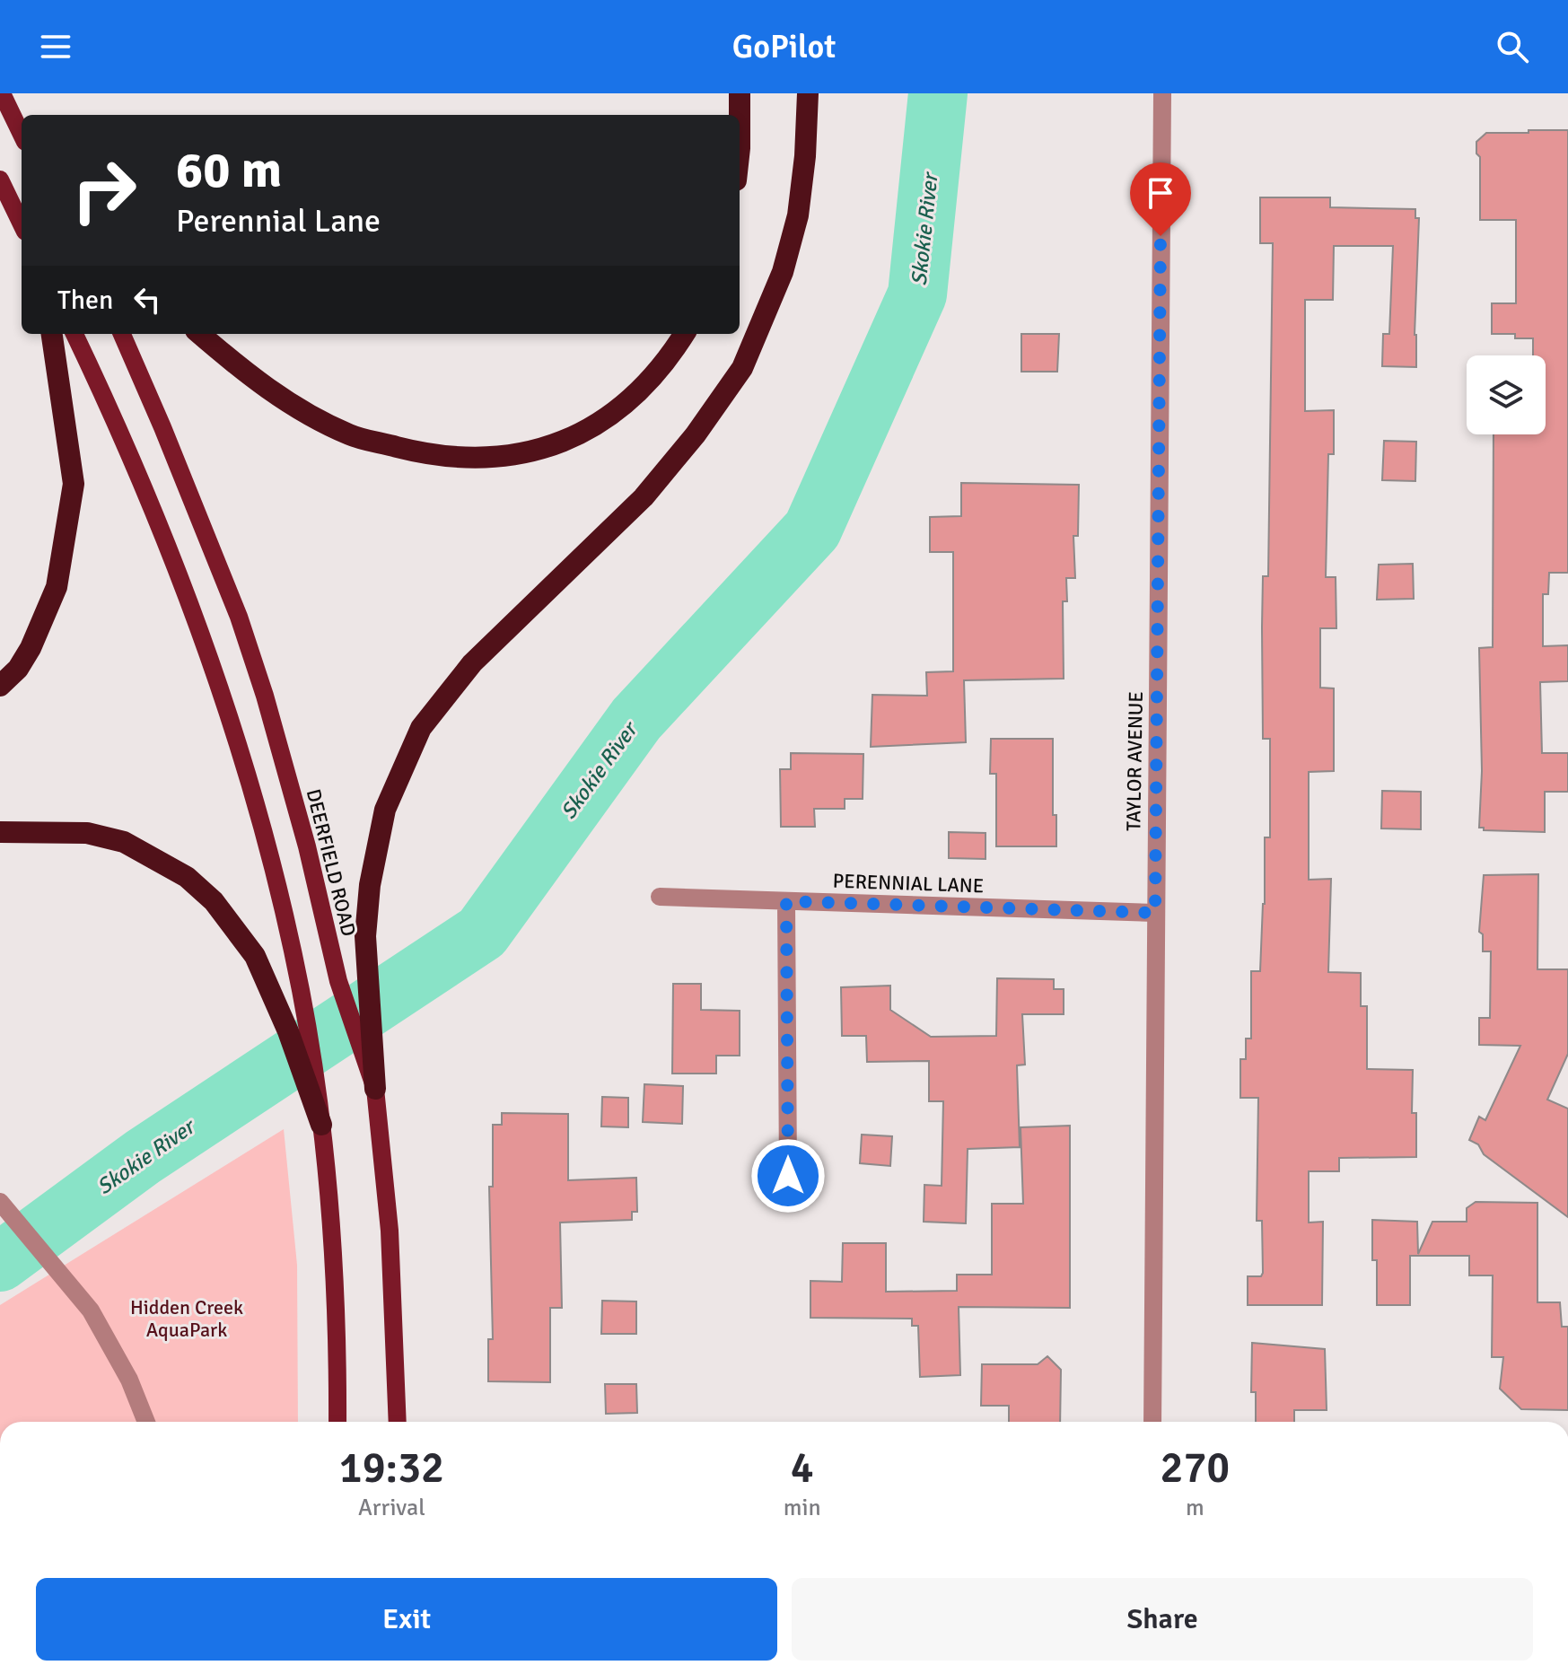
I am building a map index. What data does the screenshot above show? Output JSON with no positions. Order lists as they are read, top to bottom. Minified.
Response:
{"streets":{"main road":["DEERFIELD ROAD"],"street":["TAYLOR AVENUE","PERENNIAL LANE"]},"crossings":[["TAYLOR AVENUE","PERENNIAL LANE"]],"water":["Skokie River"],"parks":["Hidden Creek AquaPark"],"page":{"header":"GoPilot","turn":["60 m","Perennial Lane"],"then":"Then","eta":["19:32","Arrival","4","min","270","m"],"buttons":["Exit","Share"]}}
